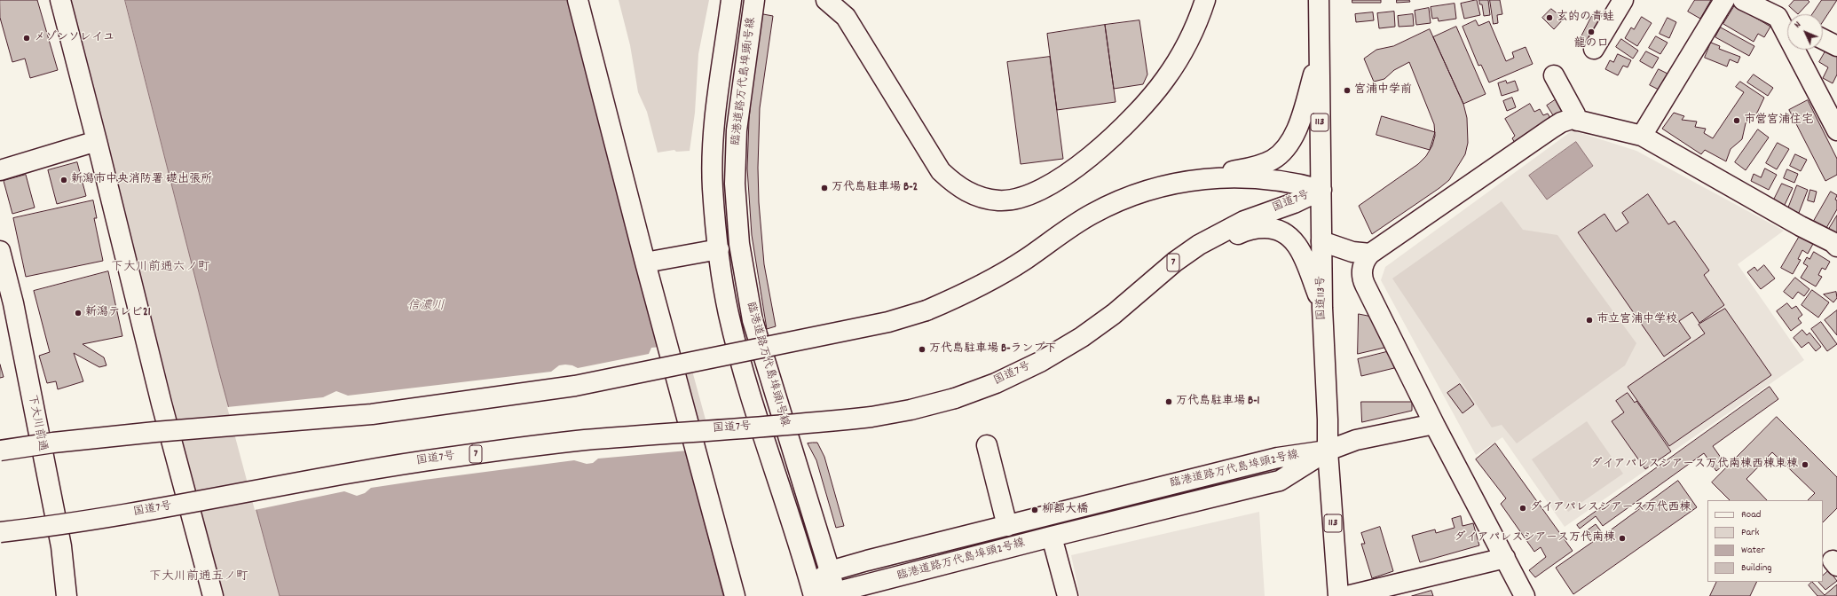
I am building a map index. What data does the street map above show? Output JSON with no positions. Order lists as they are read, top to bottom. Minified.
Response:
{"streets":{"main road":["臨港道路万代島埠頭1号線","113","国道7号","7","国道113号","下大川前通","臨港道路万代島埠頭2号線"]},"crossings":[["臨港道路万代島埠頭1号線","臨港道路万代島埠頭2号線"],["国道7号","国道113号"],["国道113号","臨港道路万代島埠頭2号線"]],"districts":["下大川前通六ノ町","下大川前通五ノ町"],"water":["信濃川"],"places":["玄的の青蛙","龍の口","メゾンソレイユ","宮浦中学前","市営宮浦住宅","新潟市中央消防署 礎出張所","万代島駐車場 B-2","新潟テレビ21","市立宮浦中学校","万代島駐車場 B-ランプ下","万代島駐車場 B-1","ダイアパレスシアース万代南棟西棟東棟","ダイアパレスシアース万代西棟","柳都大橋","ダイアパレスシアース万代南棟"],"legend":["Road","Park","Water","Building"],"north":"top left"}
